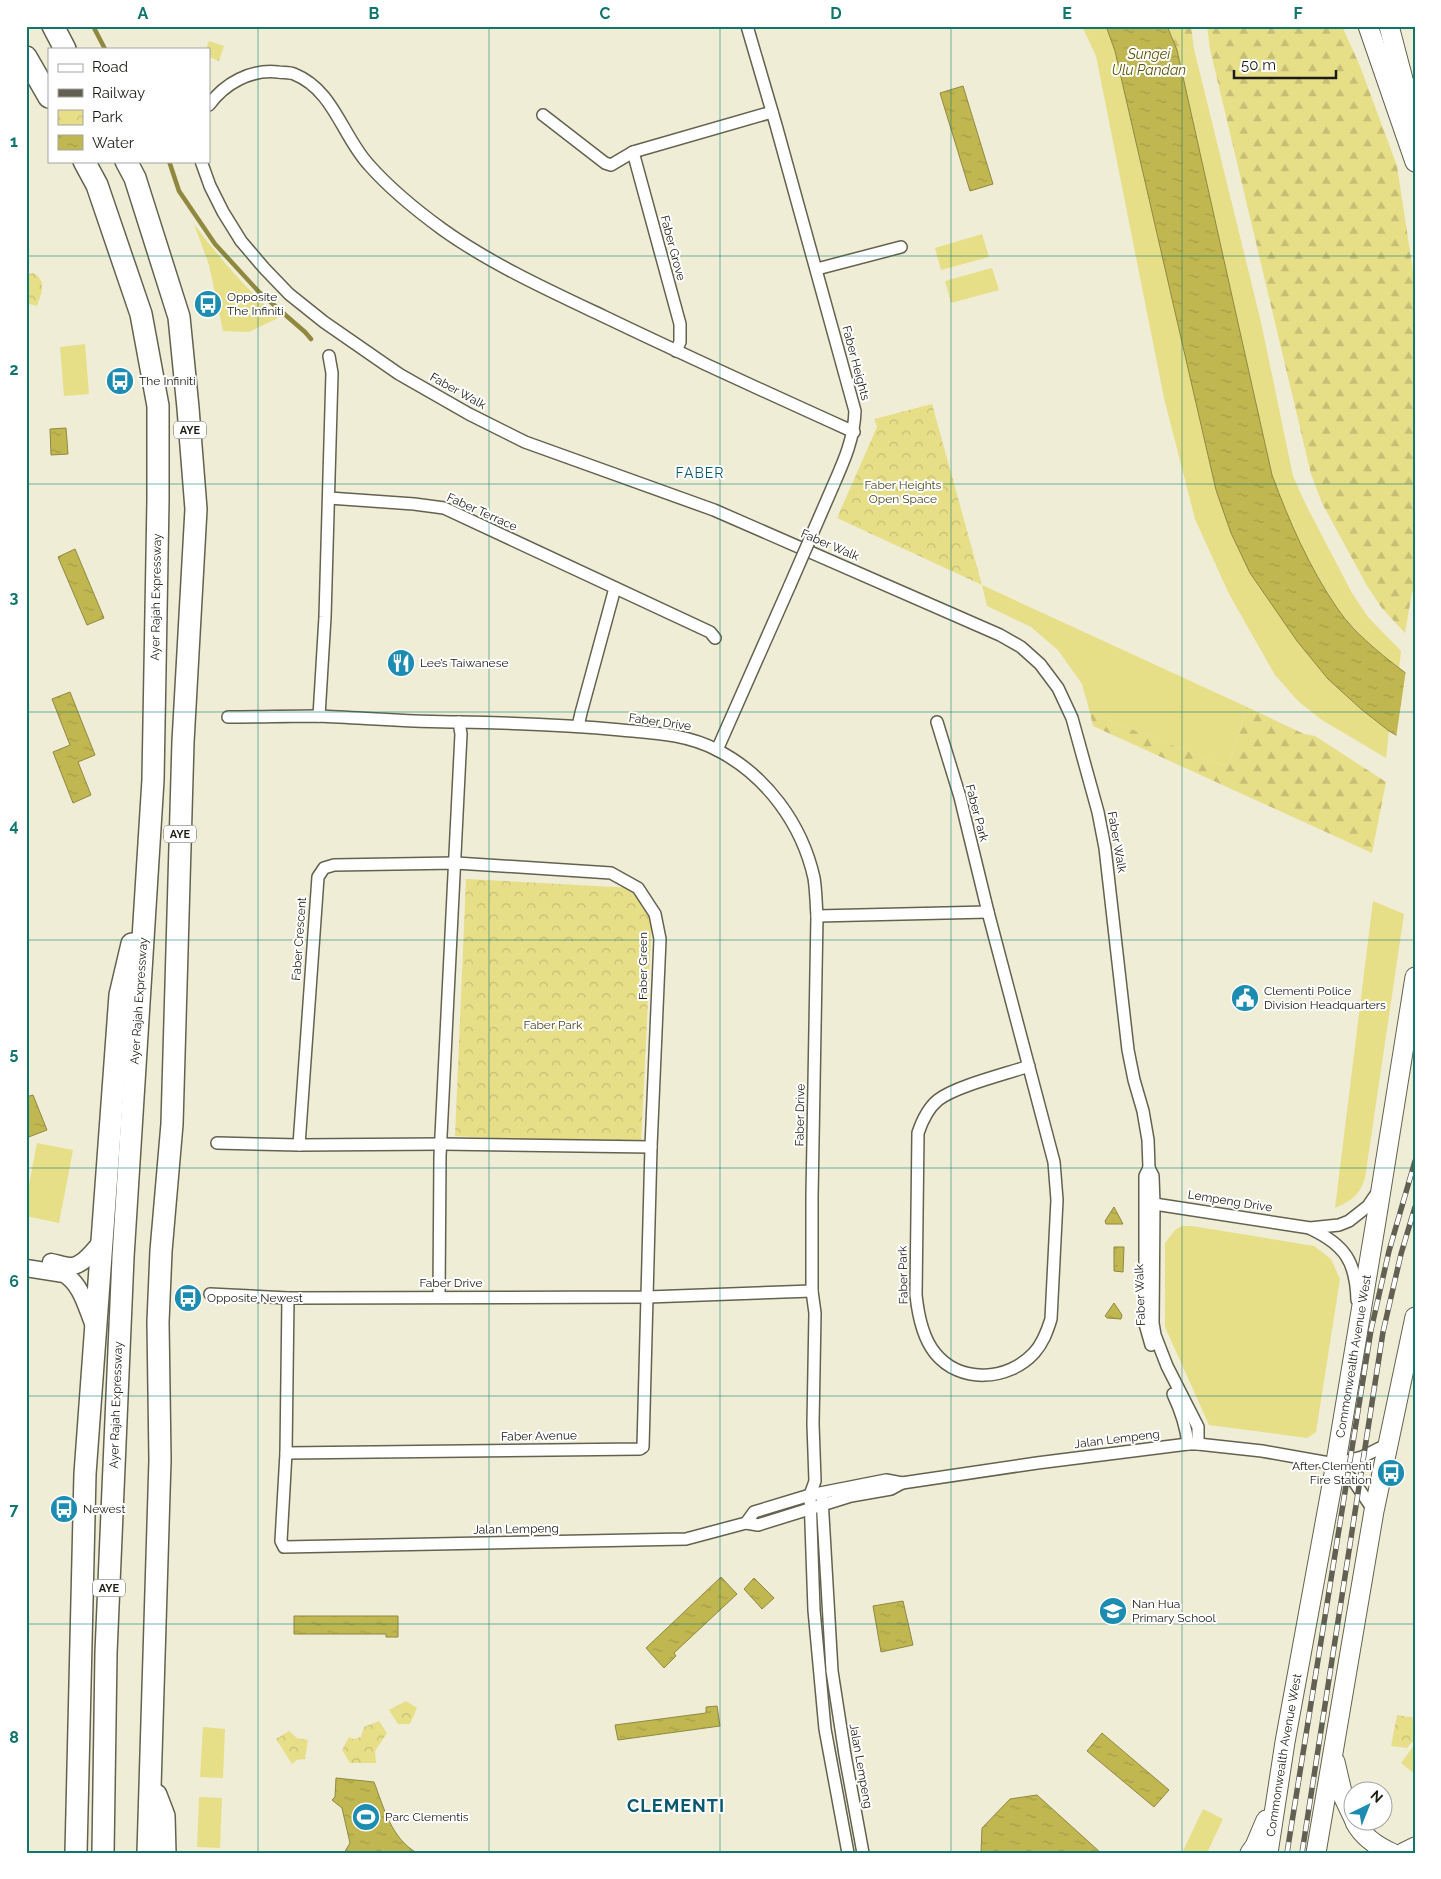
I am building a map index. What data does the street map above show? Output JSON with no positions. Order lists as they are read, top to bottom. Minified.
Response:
{"streets":{"highway":["AYE","Ayer Rajah Expressway"],"main road":["Commonwealth Avenue West"],"street":["Faber Grove","Faber Heights","Faber Walk","Faber Terrace","Faber Drive","Faber Park","Faber Crescent","Faber Green","Lempeng Drive","Faber Avenue","Jalan Lempeng"]},"crossings":[["Faber Heights","Faber Drive"],["Faber Walk","Lempeng Drive"],["Faber Walk","Jalan Lempeng"],["Faber Drive","Faber Green"],["Faber Drive","Faber Avenue"],["Faber Drive","Jalan Lempeng"],["Faber Crescent","Faber Green"],["Faber Green","Faber Avenue"],["Lempeng Drive","Commonwealth Avenue West"],["Commonwealth Avenue West","Jalan Lempeng"],["Faber Avenue","Jalan Lempeng"]],"districts":["FABER","CLEMENTI"],"water":["Sungei Ulu Pandan"],"parks":["Faber Heights Open Space","Faber Park"],"places":{"bus stop":["Opposite The Infiniti","The Infiniti","Opposite Newest","After Clementi Fire Station","Newest"],"restaurant":["Lee’s Taiwanese"],"public building":["Clementi Police Division Headquarters"],"school or university":["Nan Hua Primary School"],"sports":["Parc Clementis"]},"legend":["Road","Railway","Park","Water"],"scale_bar":"50 m","north":"top right","grid":{"columns":["A","B","C","D","E","F"],"rows":["1","2","3","4","5","6","7","8"]}}
